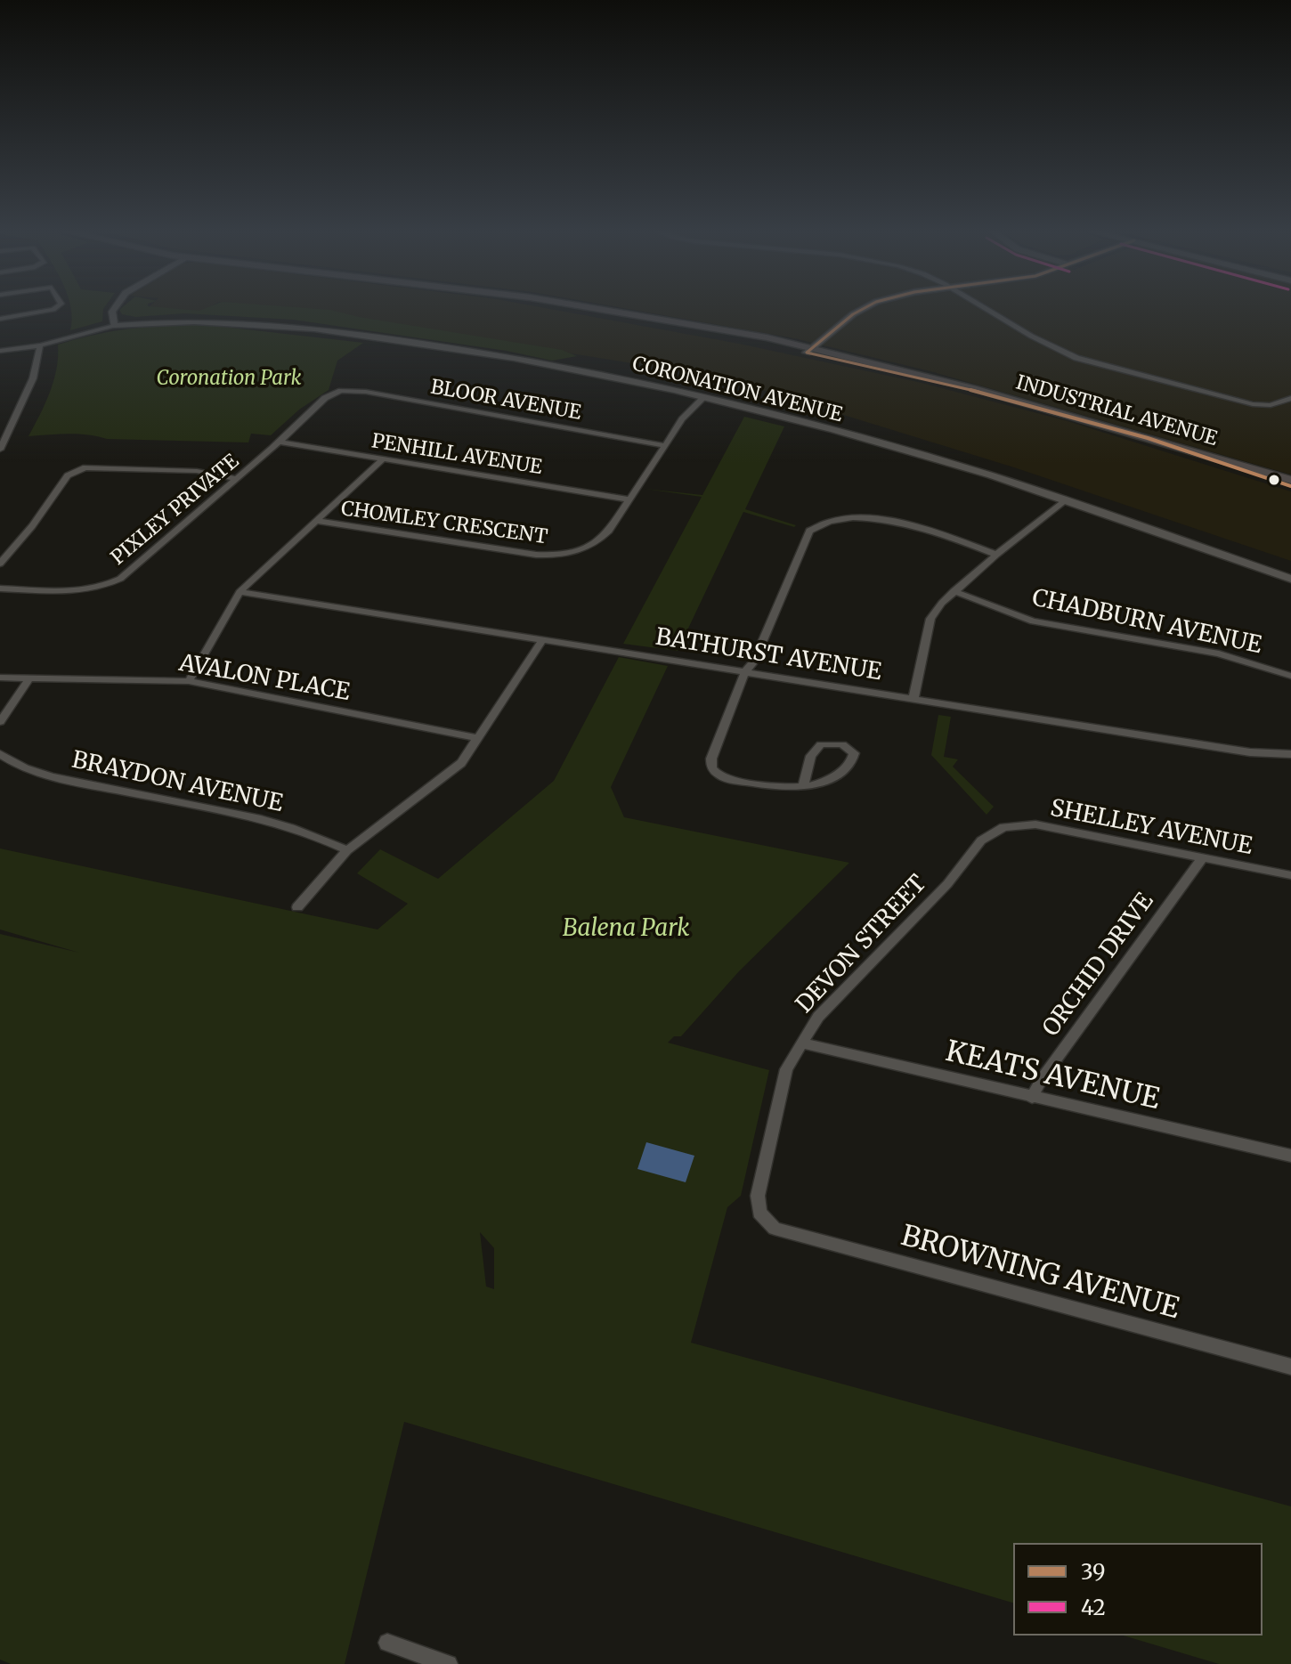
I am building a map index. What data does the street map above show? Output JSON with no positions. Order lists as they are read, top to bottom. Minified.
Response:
{"streets":{"main road":["INDUSTRIAL AVENUE"],"street":["CORONATION AVENUE","BLOOR AVENUE","PENHILL AVENUE","PIXLEY PRIVATE","CHOMLEY CRESCENT","CHADBURN AVENUE","BATHURST AVENUE","AVALON PLACE","BRAYDON AVENUE","SHELLEY AVENUE","DEVON STREET","ORCHID DRIVE","KEATS AVENUE","BROWNING AVENUE"]},"crossings":[["CORONATION AVENUE","CHOMLEY CRESCENT"],["BLOOR AVENUE","PIXLEY PRIVATE"],["BLOOR AVENUE","CHOMLEY CRESCENT"],["PENHILL AVENUE","PIXLEY PRIVATE"],["PENHILL AVENUE","CHOMLEY CRESCENT"],["SHELLEY AVENUE","DEVON STREET"],["SHELLEY AVENUE","ORCHID DRIVE"],["DEVON STREET","KEATS AVENUE"],["DEVON STREET","BROWNING AVENUE"],["ORCHID DRIVE","KEATS AVENUE"]],"parks":["Coronation Park","Balena Park"],"lines":["transit line 39"],"legend":["39","42"]}
